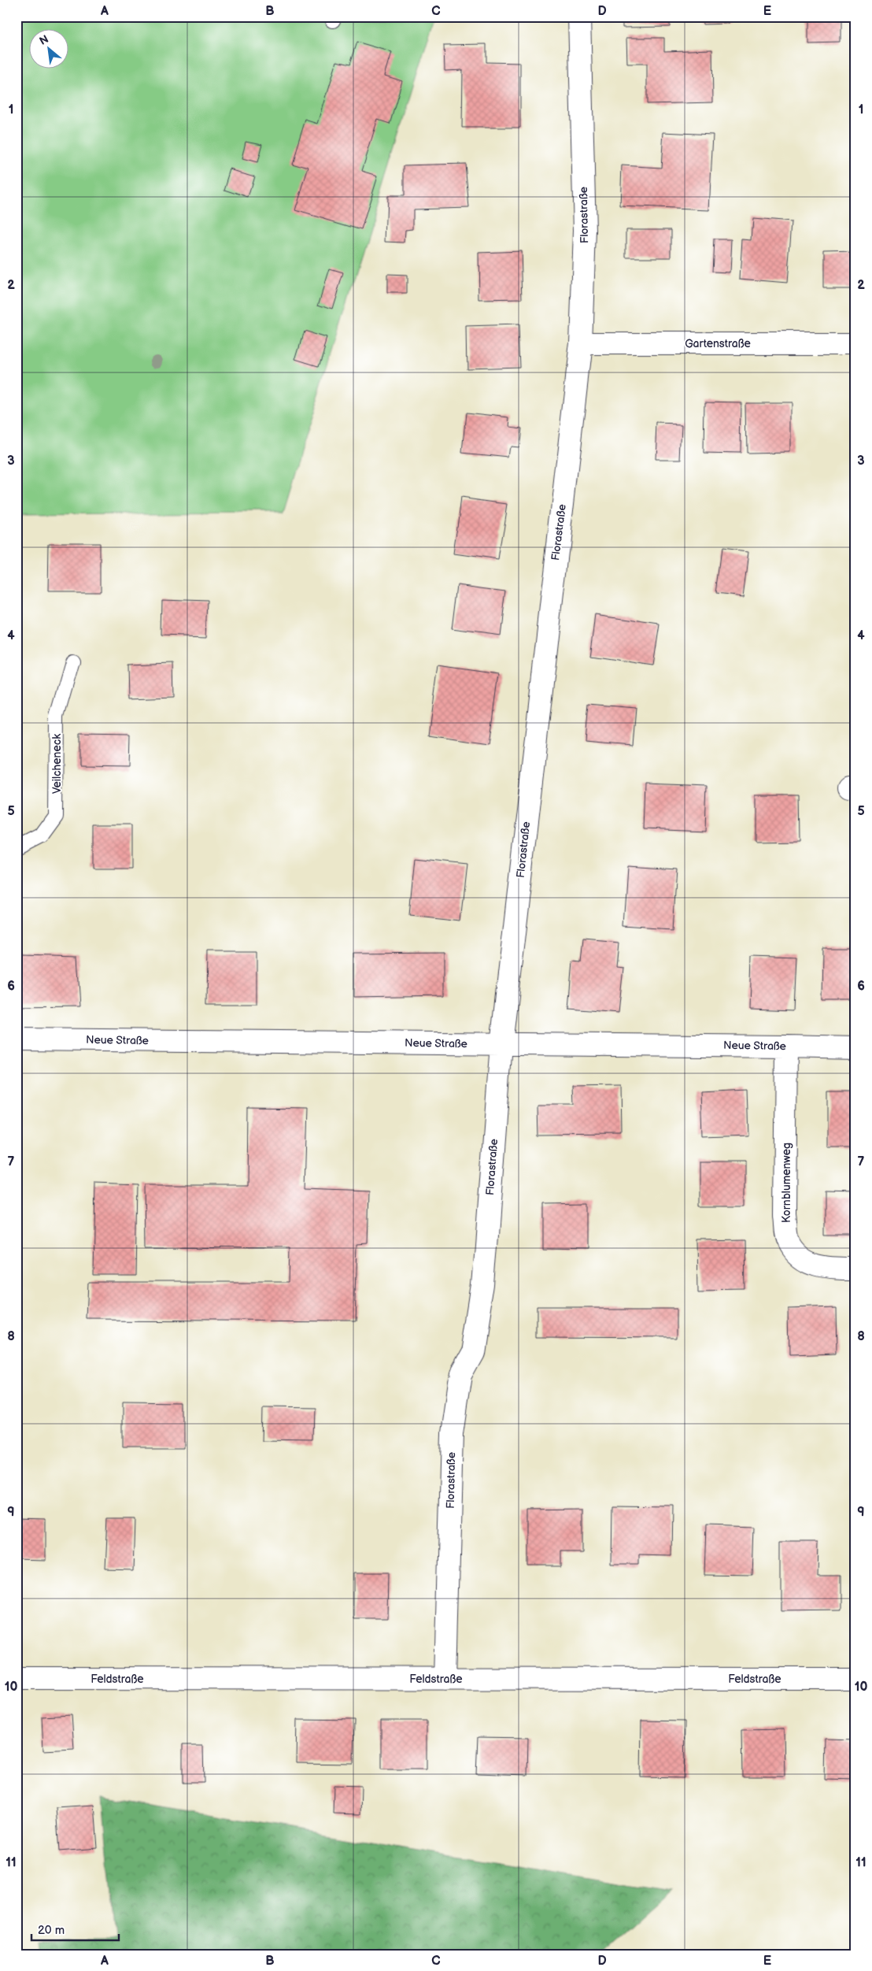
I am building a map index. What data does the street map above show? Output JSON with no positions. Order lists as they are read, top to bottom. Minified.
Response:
{"streets":{"street":["Florastraße","Gartenstraße","Neue Straße","Kornblumenweg","Feldstraße"],"lane":["Veilcheneck"]},"crossings":[["Florastraße","Gartenstraße"],["Florastraße","Neue Straße"],["Florastraße","Feldstraße"],["Neue Straße","Kornblumenweg"]],"scale_bar":"20 m","north":"top left","grid":{"columns":["A","B","C","D","E"],"rows":["1","2","3","4","5","6","7","8","9","10","11"]}}
